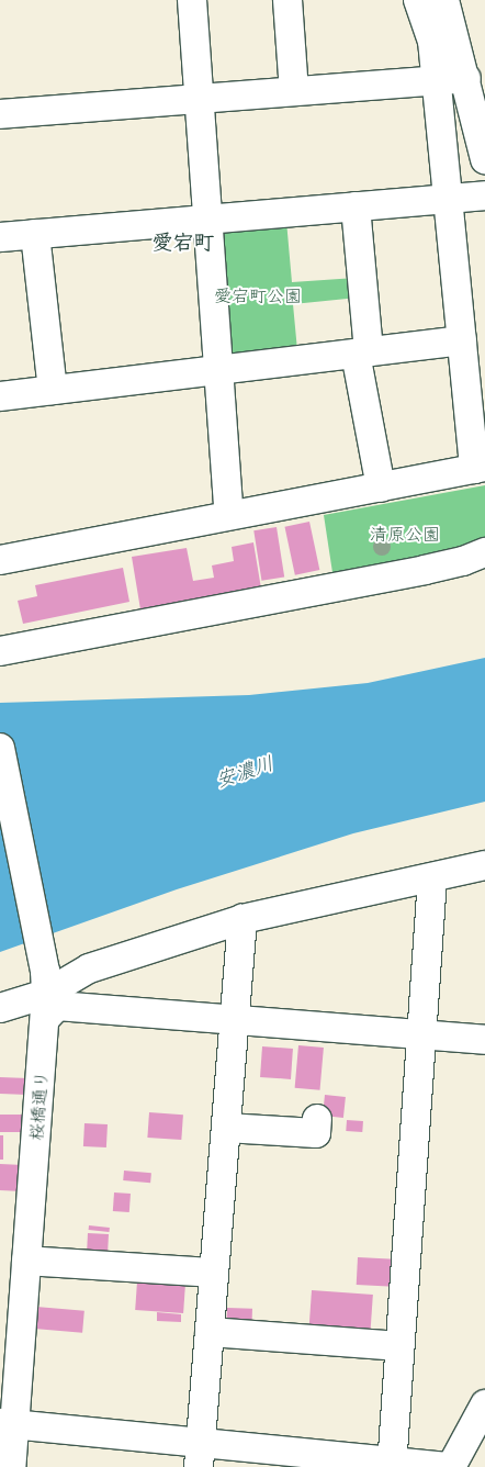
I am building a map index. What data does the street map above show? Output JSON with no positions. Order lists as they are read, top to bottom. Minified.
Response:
{"streets":{"street":["桜橋通り"]},"districts":["愛宕町"],"water":["安濃川"],"parks":["愛宕町公園","清原公園"]}
